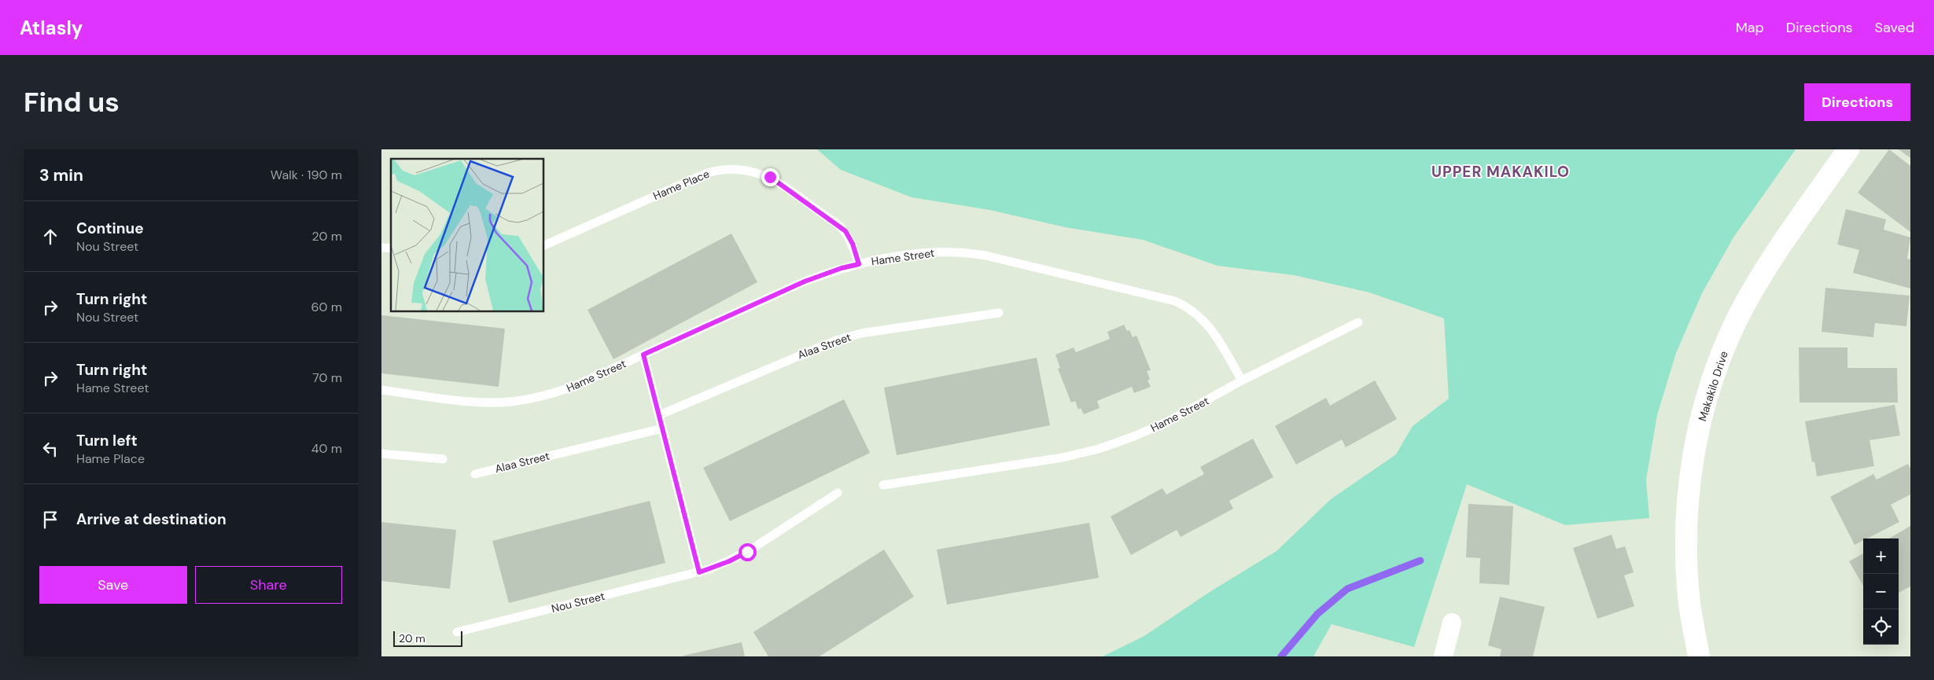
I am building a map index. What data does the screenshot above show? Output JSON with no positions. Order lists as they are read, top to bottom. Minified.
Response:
{"streets":{"street":["Makakilo Drive"],"lane":["Hame Place","Hame Street","Alaa Street","Nou Street"]},"crossings":[["Hame Place","Hame Street"]],"districts":["UPPER MAKAKILO"],"scale_bar":"20 m","page":{"header":"Atlasly","nav":["Map","Directions","Saved"],"buttons":["Directions",["Save","Share"]],"title":"Find us","heading":["3 min","Walk · 190 m"],"list":[["Continue","Nou Street","20 m"],["Turn right","Nou Street","60 m"],["Turn right","Hame Street","70 m"],["Turn left","Hame Place","40 m"],"Arrive at destination"],"map_buttons":["+","−"],"scale":"20 m"}}
